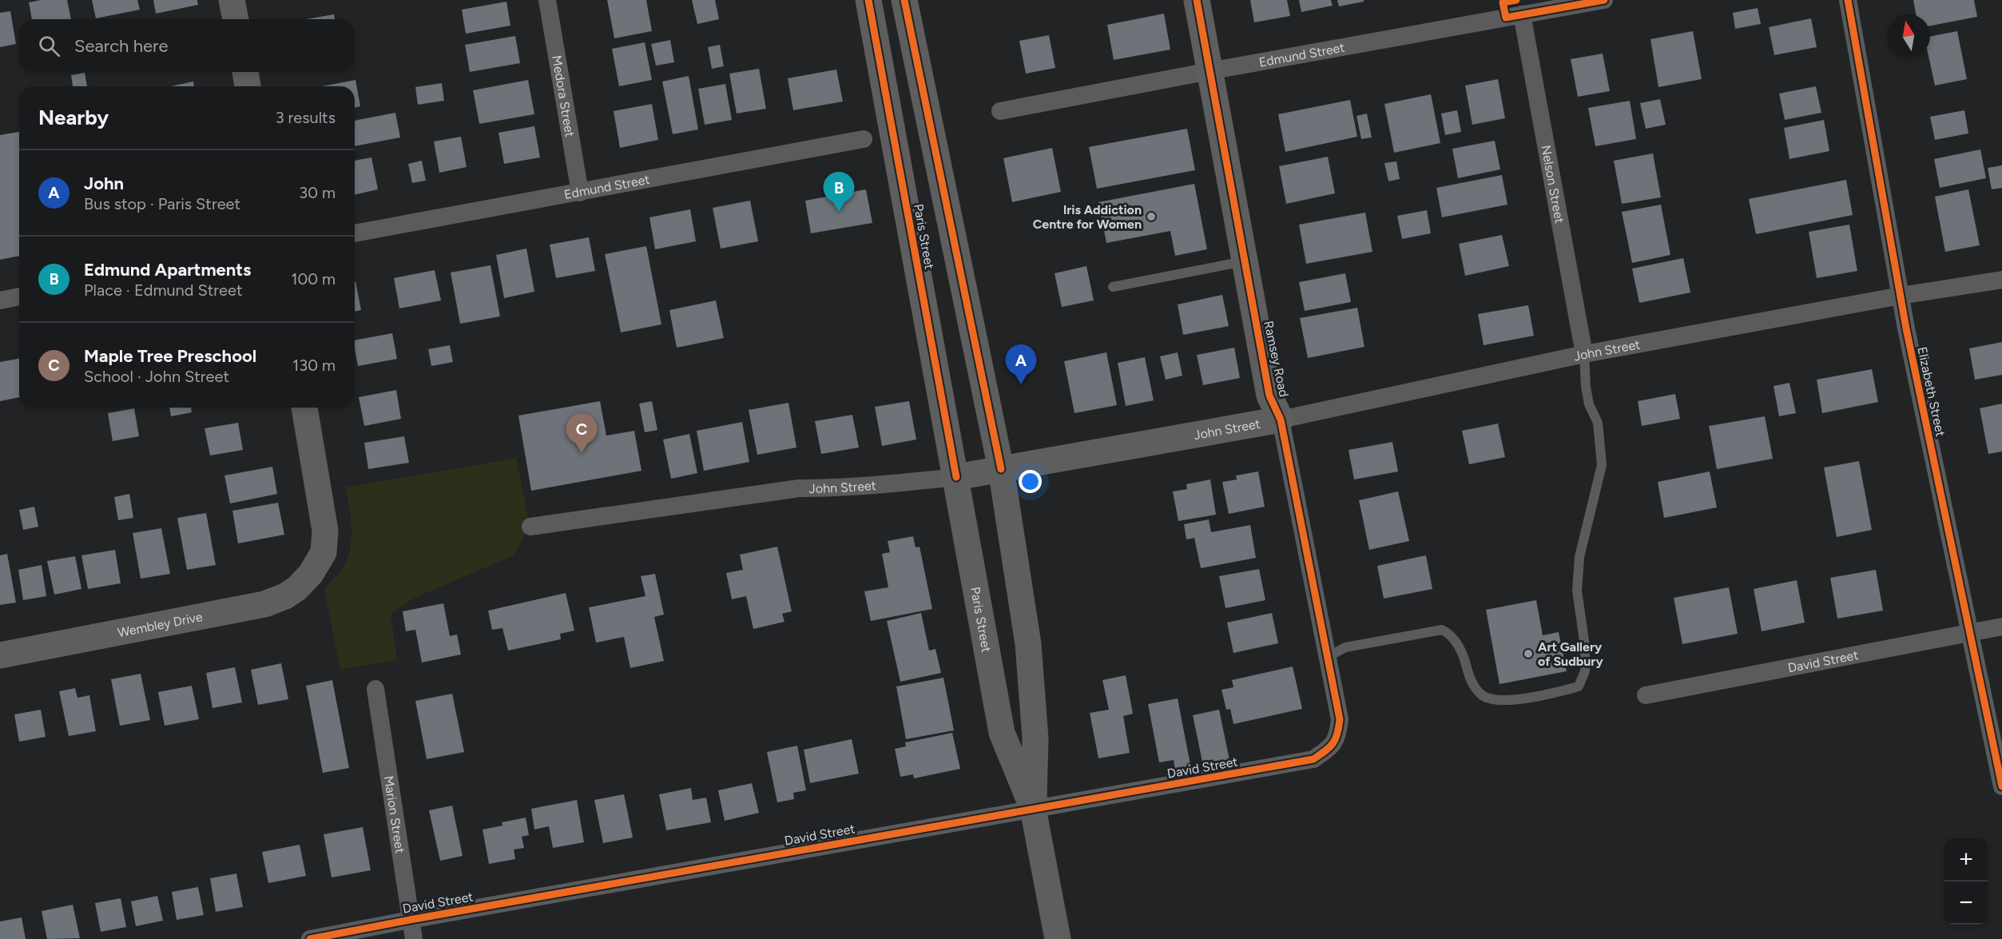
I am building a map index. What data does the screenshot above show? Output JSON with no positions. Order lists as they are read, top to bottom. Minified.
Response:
{"streets":{"main road":["Paris Street","John Street","Ramsey Road","Wembley Drive"],"street":["Edmund Street","Medora Street","Nelson Street","Elizabeth Street","David Street","Marion Street"]},"crossings":[["Edmund Street","Medora Street"],["Edmund Street","Nelson Street"],["Edmund Street","Ramsey Road"],["Nelson Street","John Street"],["Paris Street","John Street"],["Paris Street","David Street"],["John Street","Ramsey Road"],["John Street","Elizabeth Street"],["Ramsey Road","David Street"],["Elizabeth Street","David Street"],["David Street","Marion Street"]],"places":["Iris Addiction Centre for Women","Art Gallery of Sudbury"],"north":"top","page":{"search":"Search here","heading":["Nearby","3 results"],"list":[{"mark":"A","name":"John","note":"Bus stop · Paris Street","value":"30 m"},{"mark":"B","name":"Edmund Apartments","note":"Place · Edmund Street","value":"100 m"},{"mark":"C","name":"Maple Tree Preschool","note":"School · John Street","value":"130 m"}],"pins":["B","A","C"],"map_buttons":["+","−"]}}
